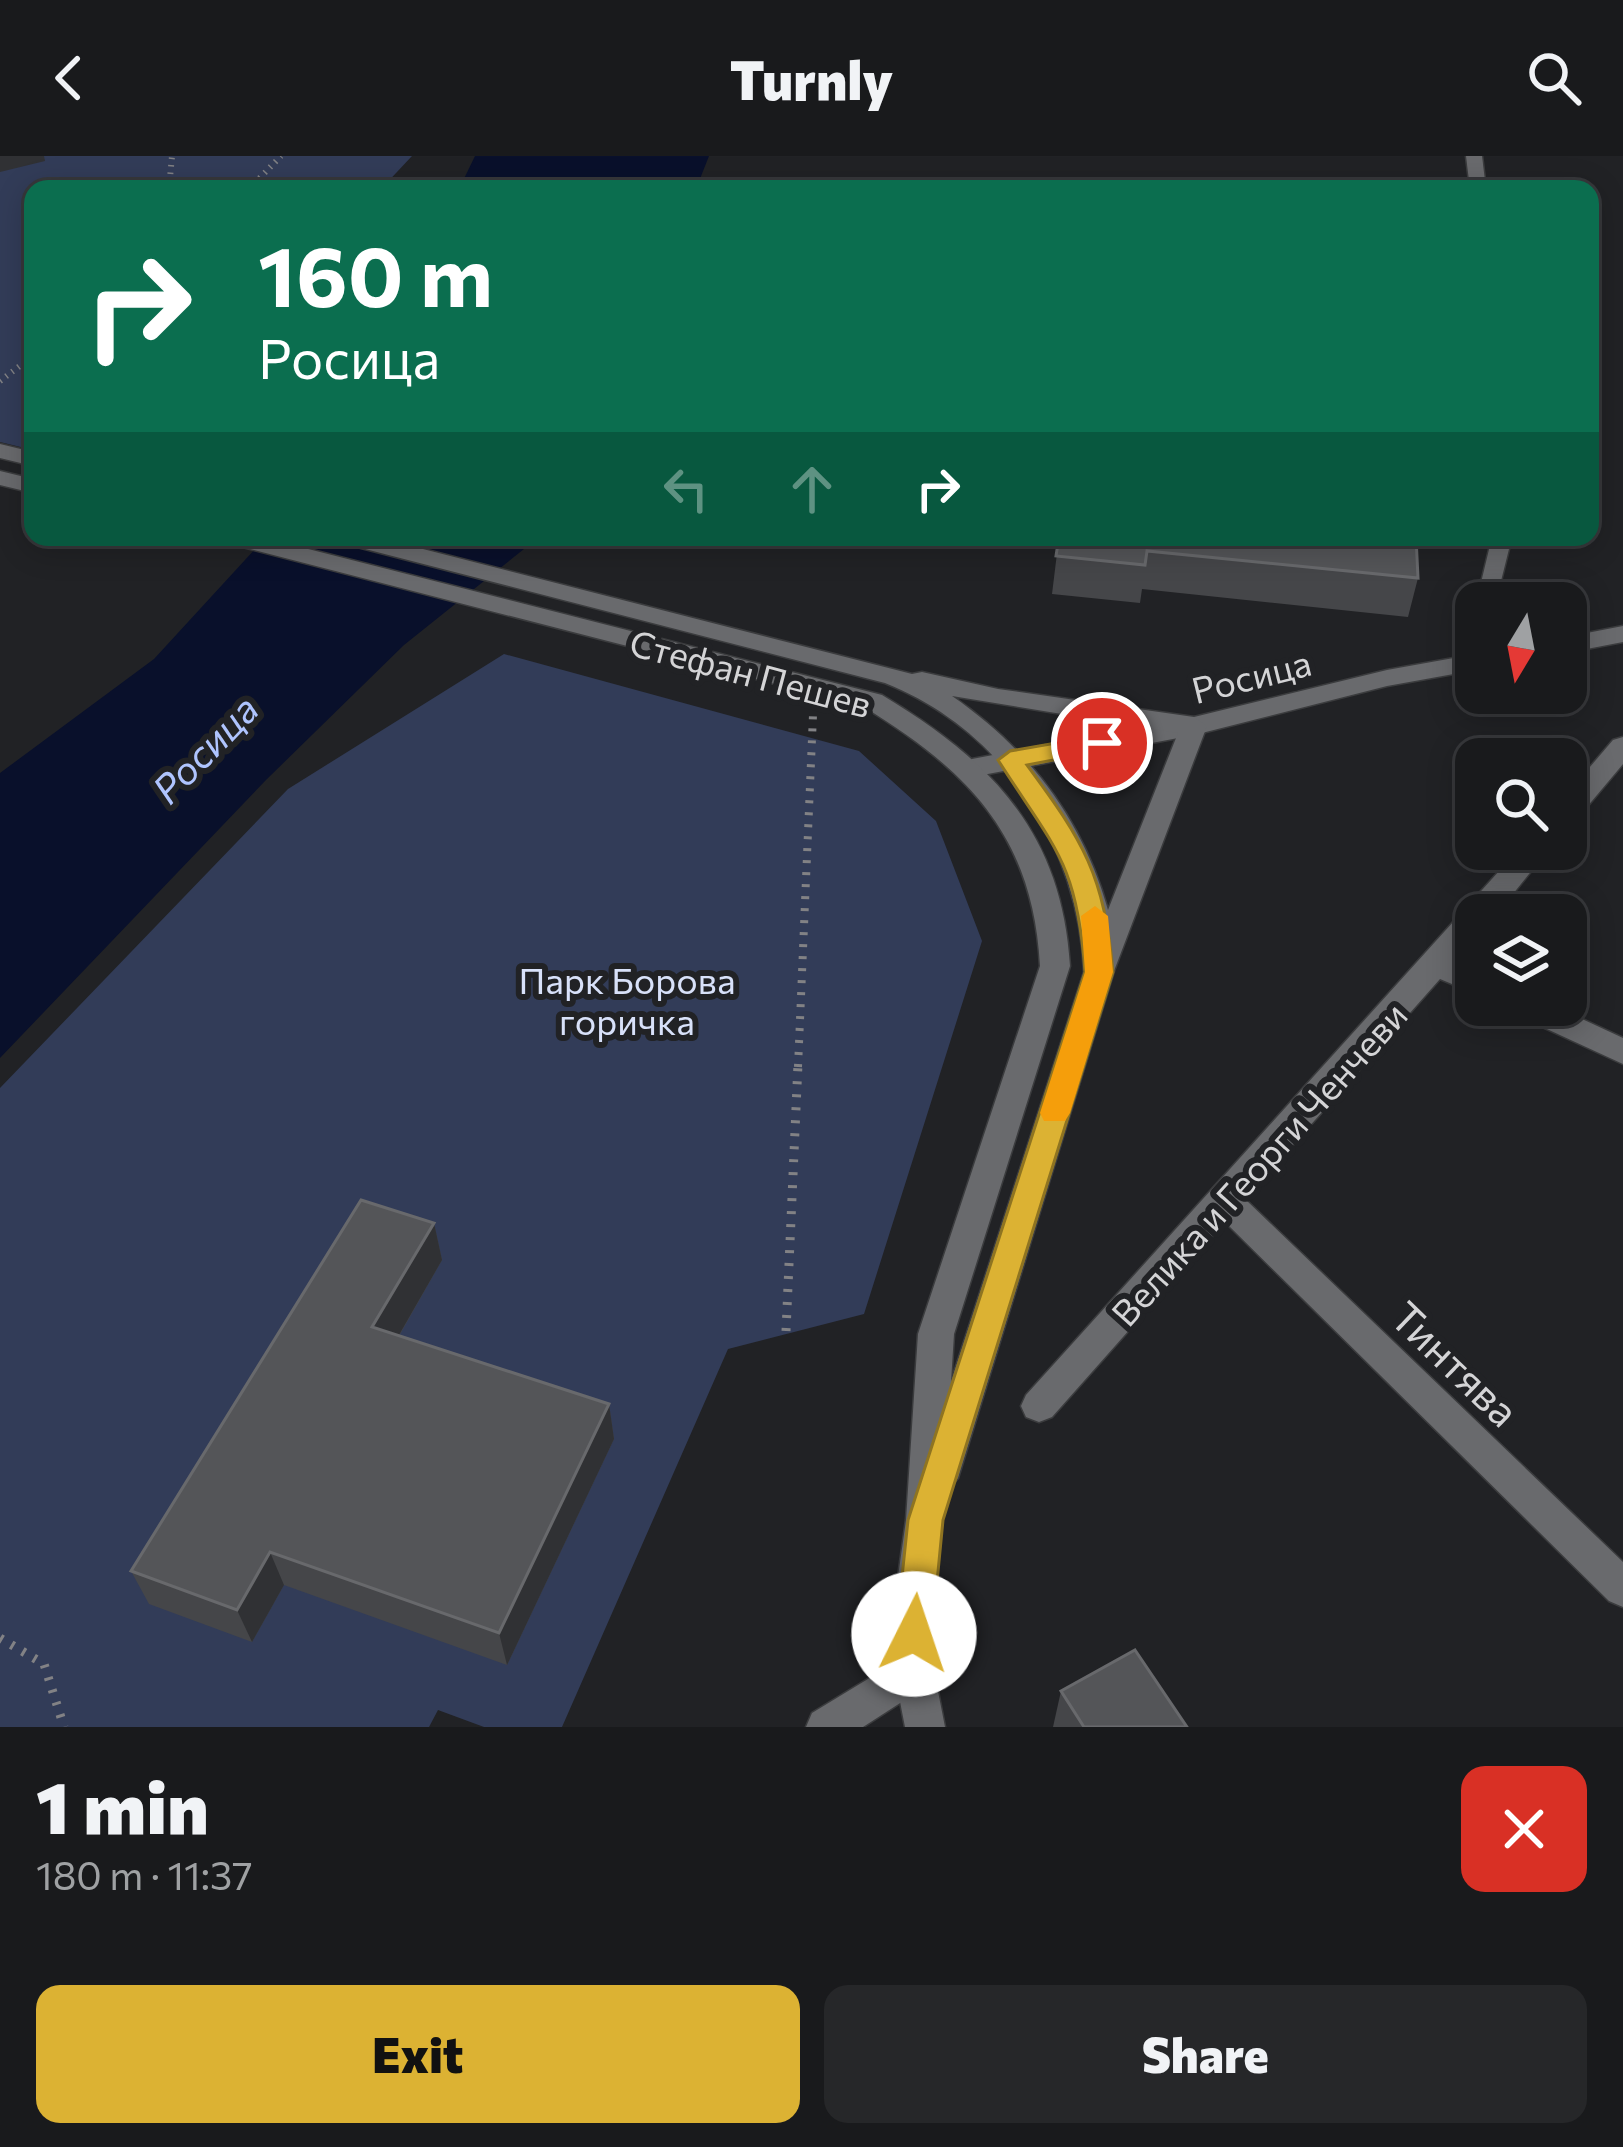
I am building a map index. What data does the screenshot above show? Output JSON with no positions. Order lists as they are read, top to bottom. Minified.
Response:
{"streets":{"street":["Стефан Пешев","Росица","Велика и Георги Ченчеви","Тинтява"]},"crossings":[["Стефан Пешев","Росица"],["Велика и Георги Ченчеви","Тинтява"]],"water":["Росица"],"parks":["Парк Борова горичка"],"north":"bottom","page":{"header":"Turnly","turn":["160 m","Росица"],"heading":["1 min","180 m · 11:37"],"buttons":["Exit","Share"]}}
